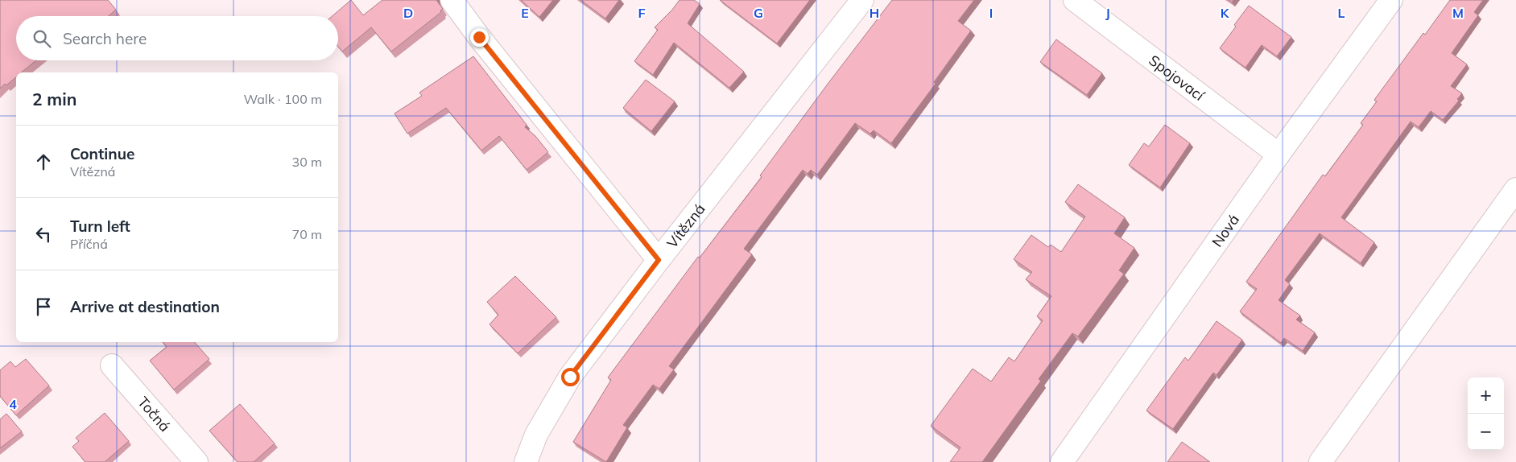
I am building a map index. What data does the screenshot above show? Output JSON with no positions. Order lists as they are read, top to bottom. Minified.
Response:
{"streets":{"street":["Spojovací","Vítězná","Nová","Točná"]},"crossings":[["Spojovací","Nová"]],"page":{"search":"Search here","heading":["2 min","Walk · 100 m"],"list":[["Continue","Vítězná","30 m"],["Turn left","Příčná","70 m"],"Arrive at destination"],"map_buttons":["+","−"]},"grid":{"columns":["D","E","F","G","H","I","J","K","L","M"],"rows":["4"]}}
